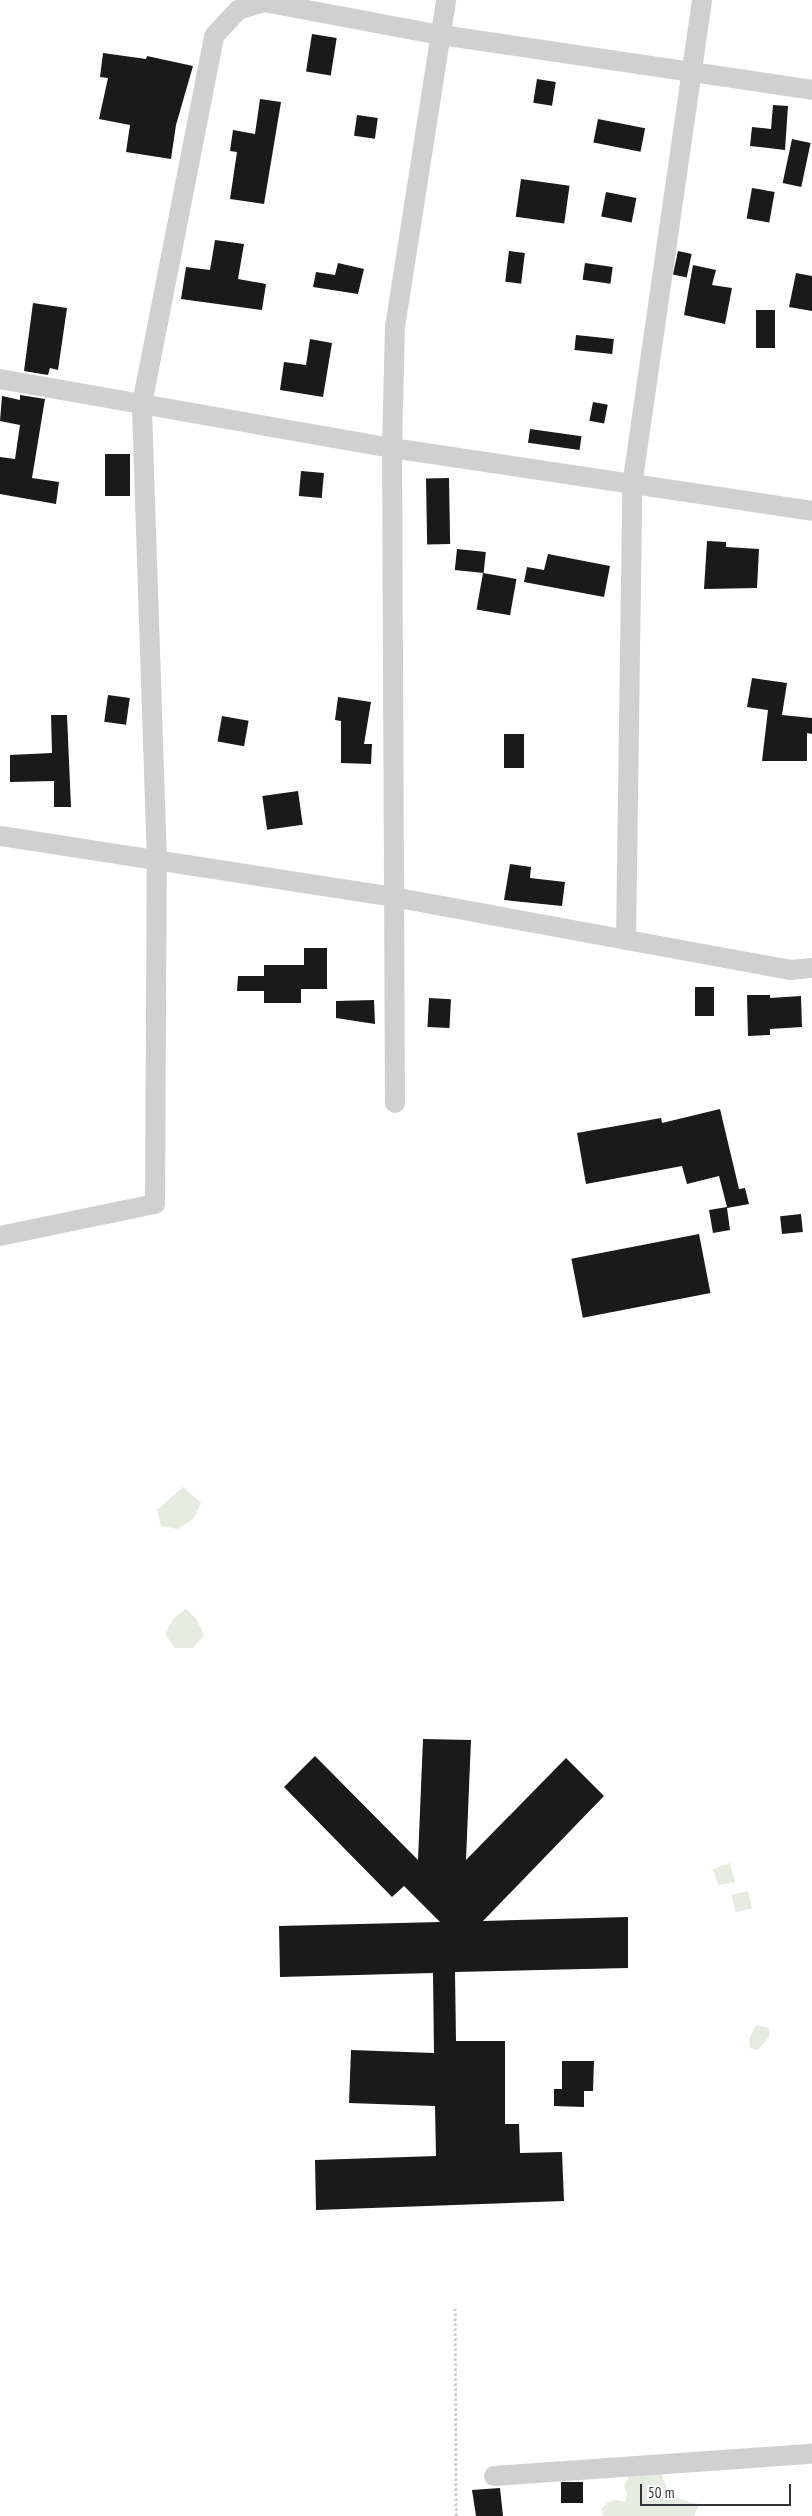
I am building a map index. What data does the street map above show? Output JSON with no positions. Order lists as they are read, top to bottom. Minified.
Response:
{"scale_bar":"50 m"}
